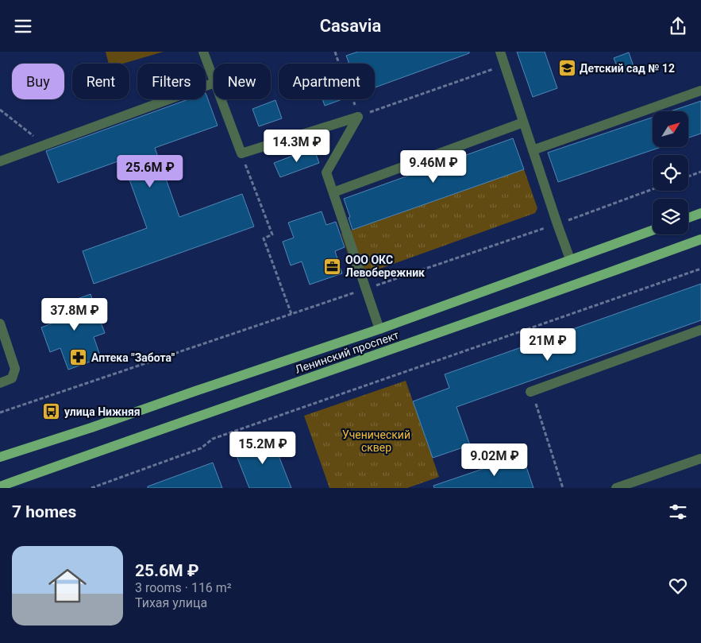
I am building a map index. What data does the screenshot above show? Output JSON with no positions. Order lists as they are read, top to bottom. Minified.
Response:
{"streets":{"main road":["Ленинский проспект"]},"parks":["Ученический сквер"],"places":{"school or university":["Детский сад № 12"],"office":["ООО ОКС Левобережник"],"pharmacy":["Аптека \"Забота\""],"bus stop":["улица Нижняя"]},"north":"top right","page":{"header":"Casavia","chip":["Buy","Rent","Filters","New","Apartment"],"price":["14.3M ₽","9.46M ₽","25.6M ₽","37.8M ₽","21M ₽","15.2M ₽","9.02M ₽"],"heading":"7 homes","list":[{"name":"25.6M ₽","note":"3 rooms · 116 m² · Тихая улица"}]}}
